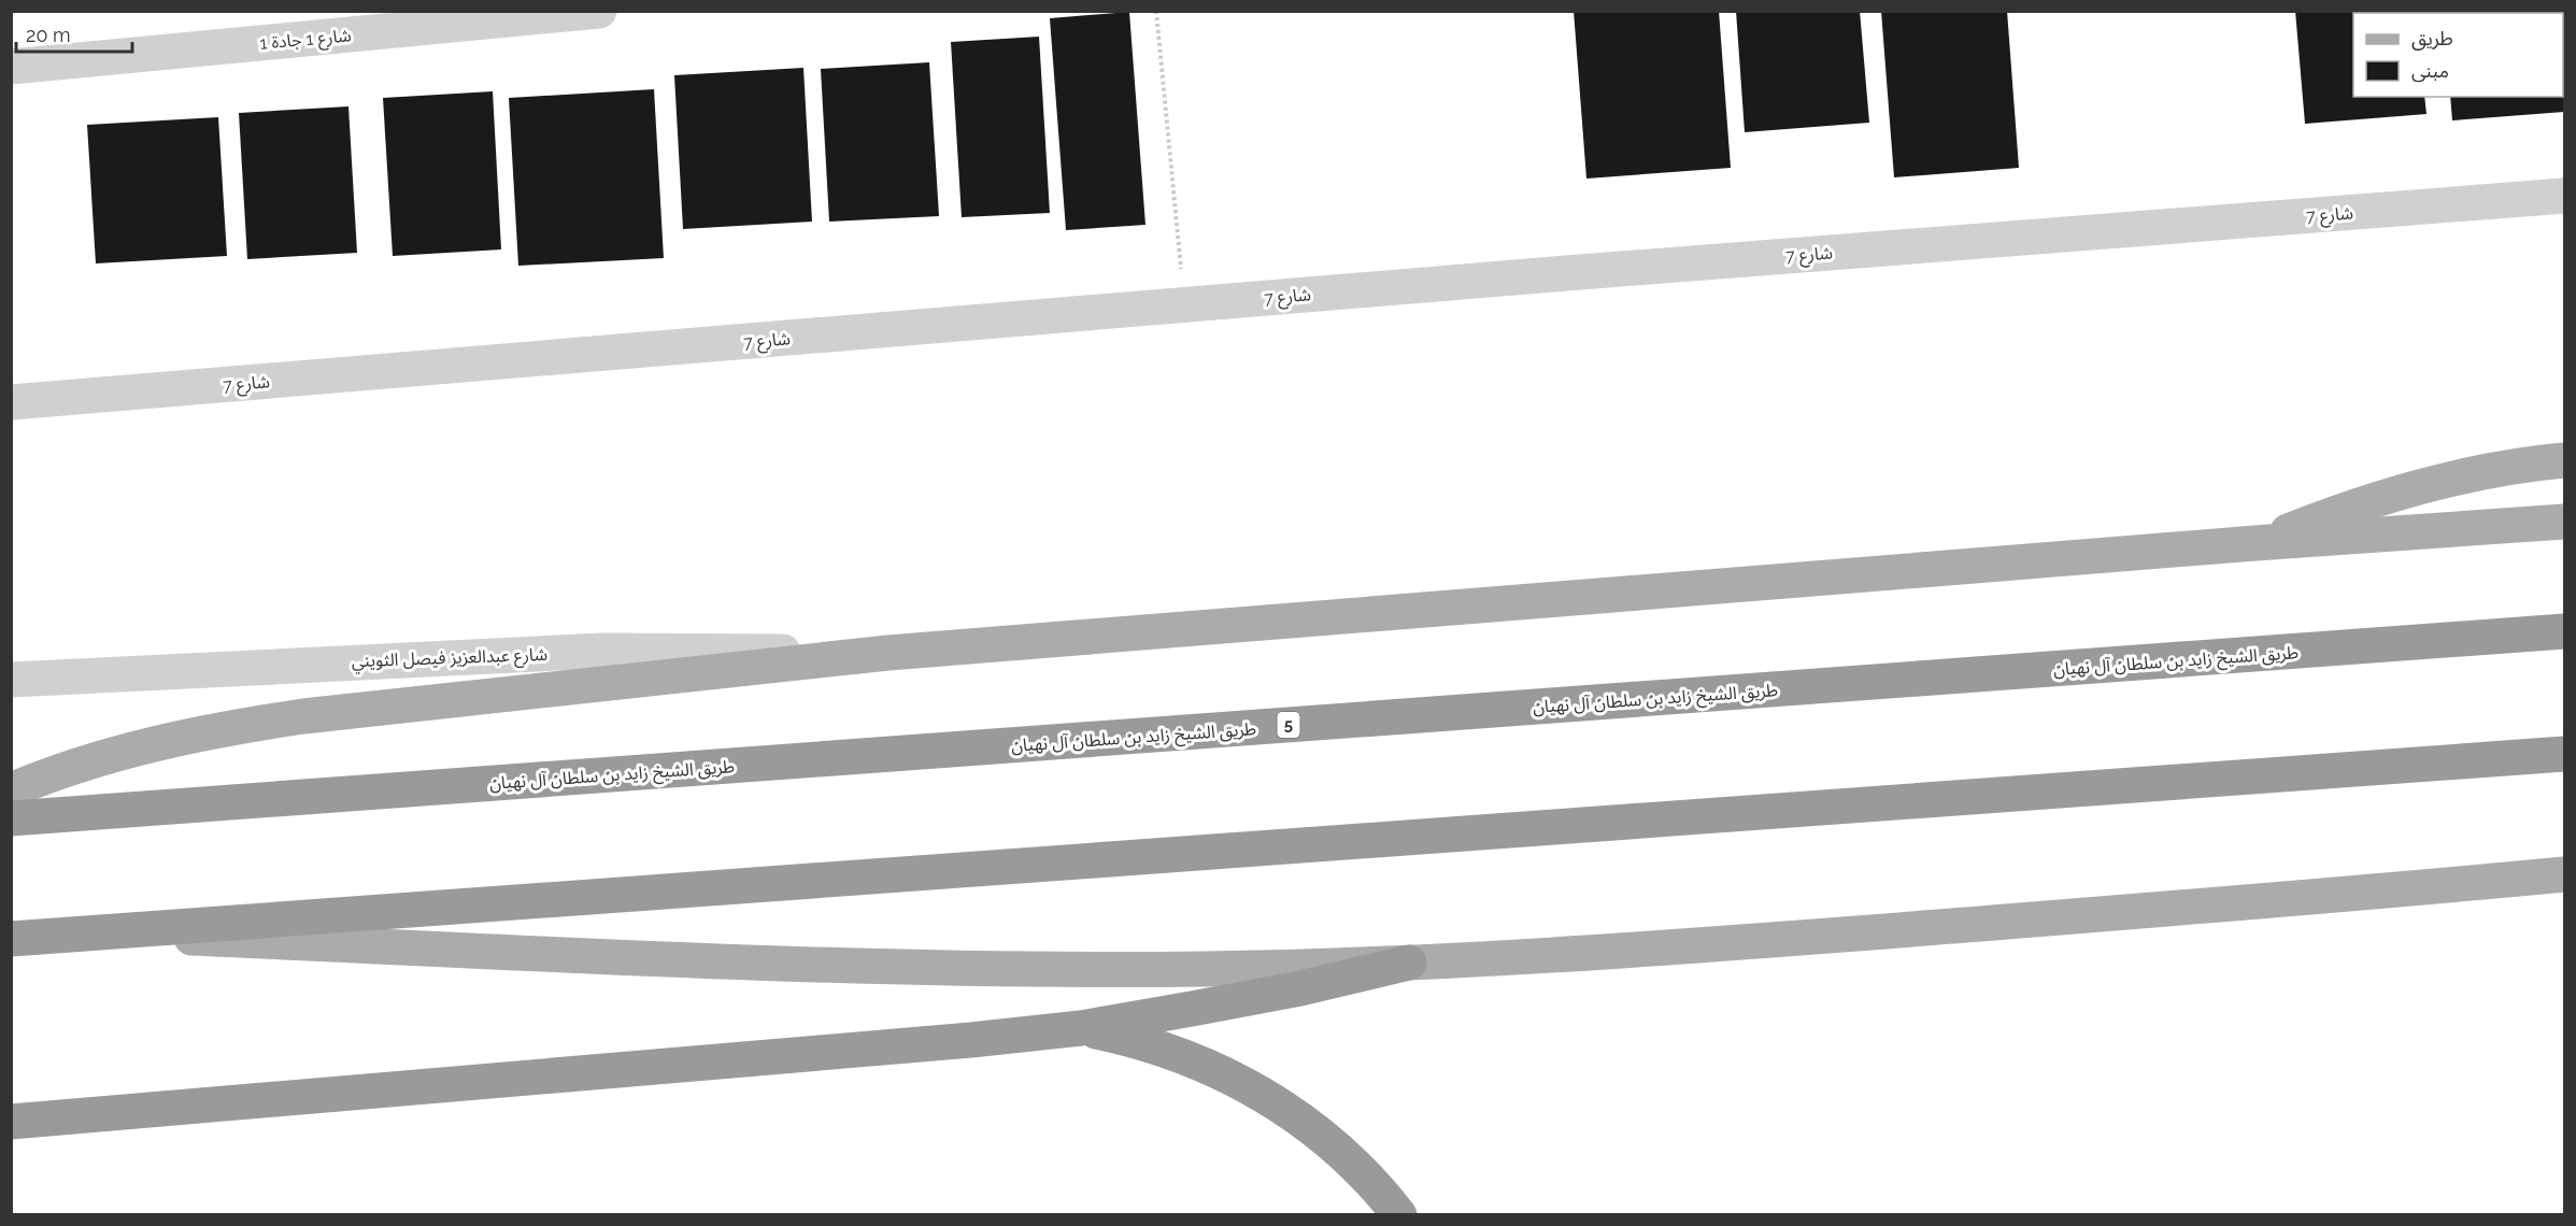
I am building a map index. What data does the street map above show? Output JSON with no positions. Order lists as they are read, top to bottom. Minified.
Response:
{"streets":{"highway":["طريق الشيخ زايد بن سلطان آل نهيان","5"],"street":["شارع 1 جادة 1","شارع 7","شارع عبدالعزيز فيصل الثويني"]},"legend":["طريق","مبنى"],"scale_bar":"20 m"}
